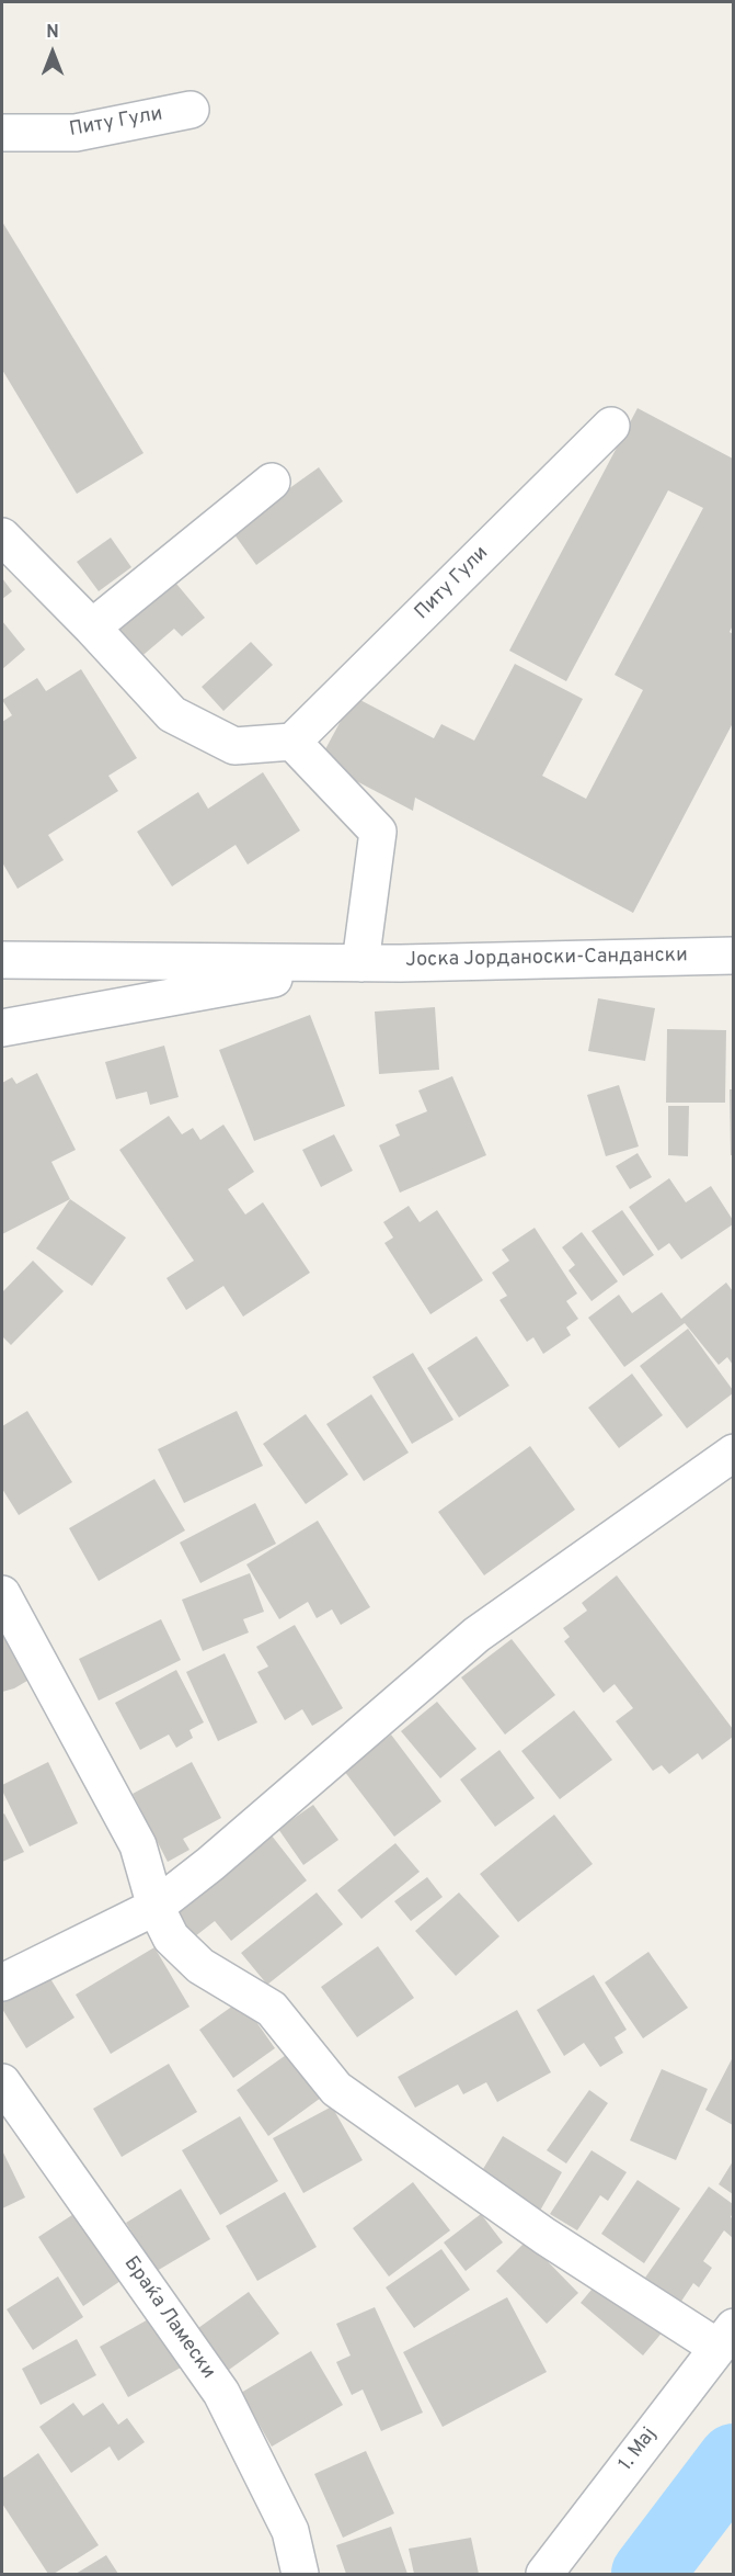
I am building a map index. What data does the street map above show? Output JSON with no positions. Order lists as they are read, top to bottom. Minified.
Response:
{"streets":{"street":["Питу Гули","Јоска Јорданоски-Сандански","Браќа Ламески","1. Мај"]},"north":"top"}
